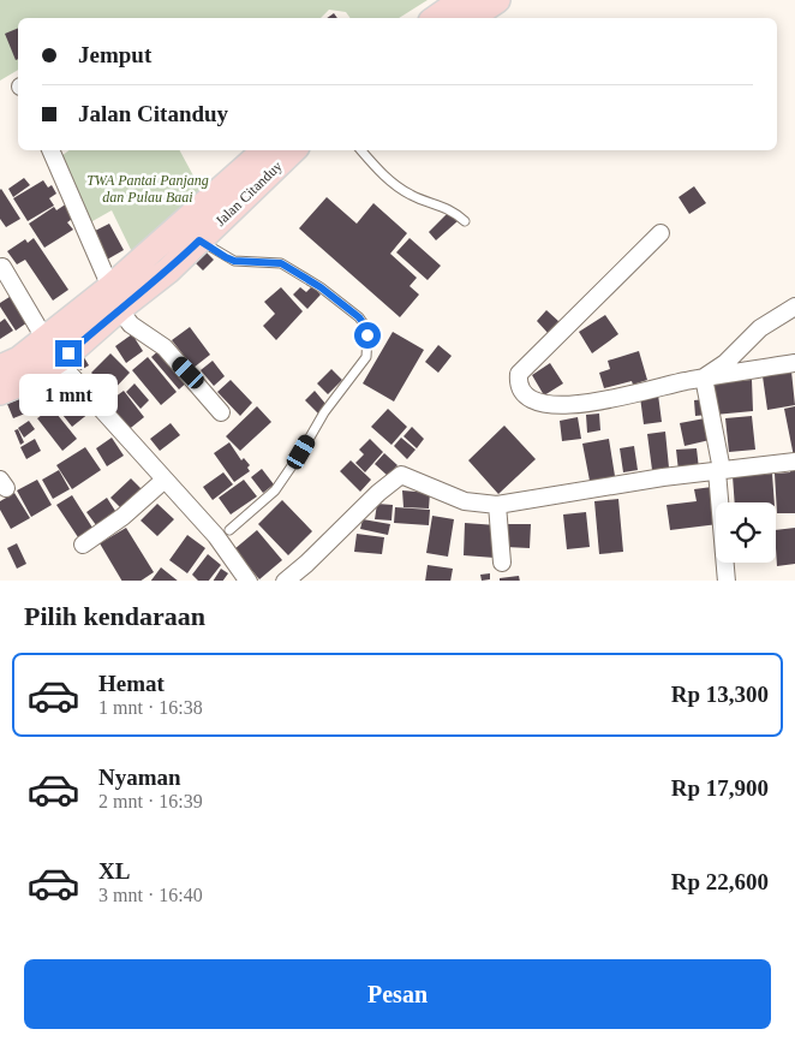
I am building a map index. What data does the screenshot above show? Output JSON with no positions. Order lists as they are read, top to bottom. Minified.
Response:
{"streets":{"main road":["Jalan Citanduy"]},"parks":["TWA Pantai Panjang dan Pulau Baai"],"page":{"banner":["Jemput","Jalan Citanduy"],"bubble":"1 mnt","heading":"Pilih kendaraan","list":[{"name":"Hemat","note":"1 mnt · 16:38","value":"Rp 13,300"},{"name":"Nyaman","note":"2 mnt · 16:39","value":"Rp 17,900"},{"name":"XL","note":"3 mnt · 16:40","value":"Rp 22,600"}],"buttons":"Pesan"}}
